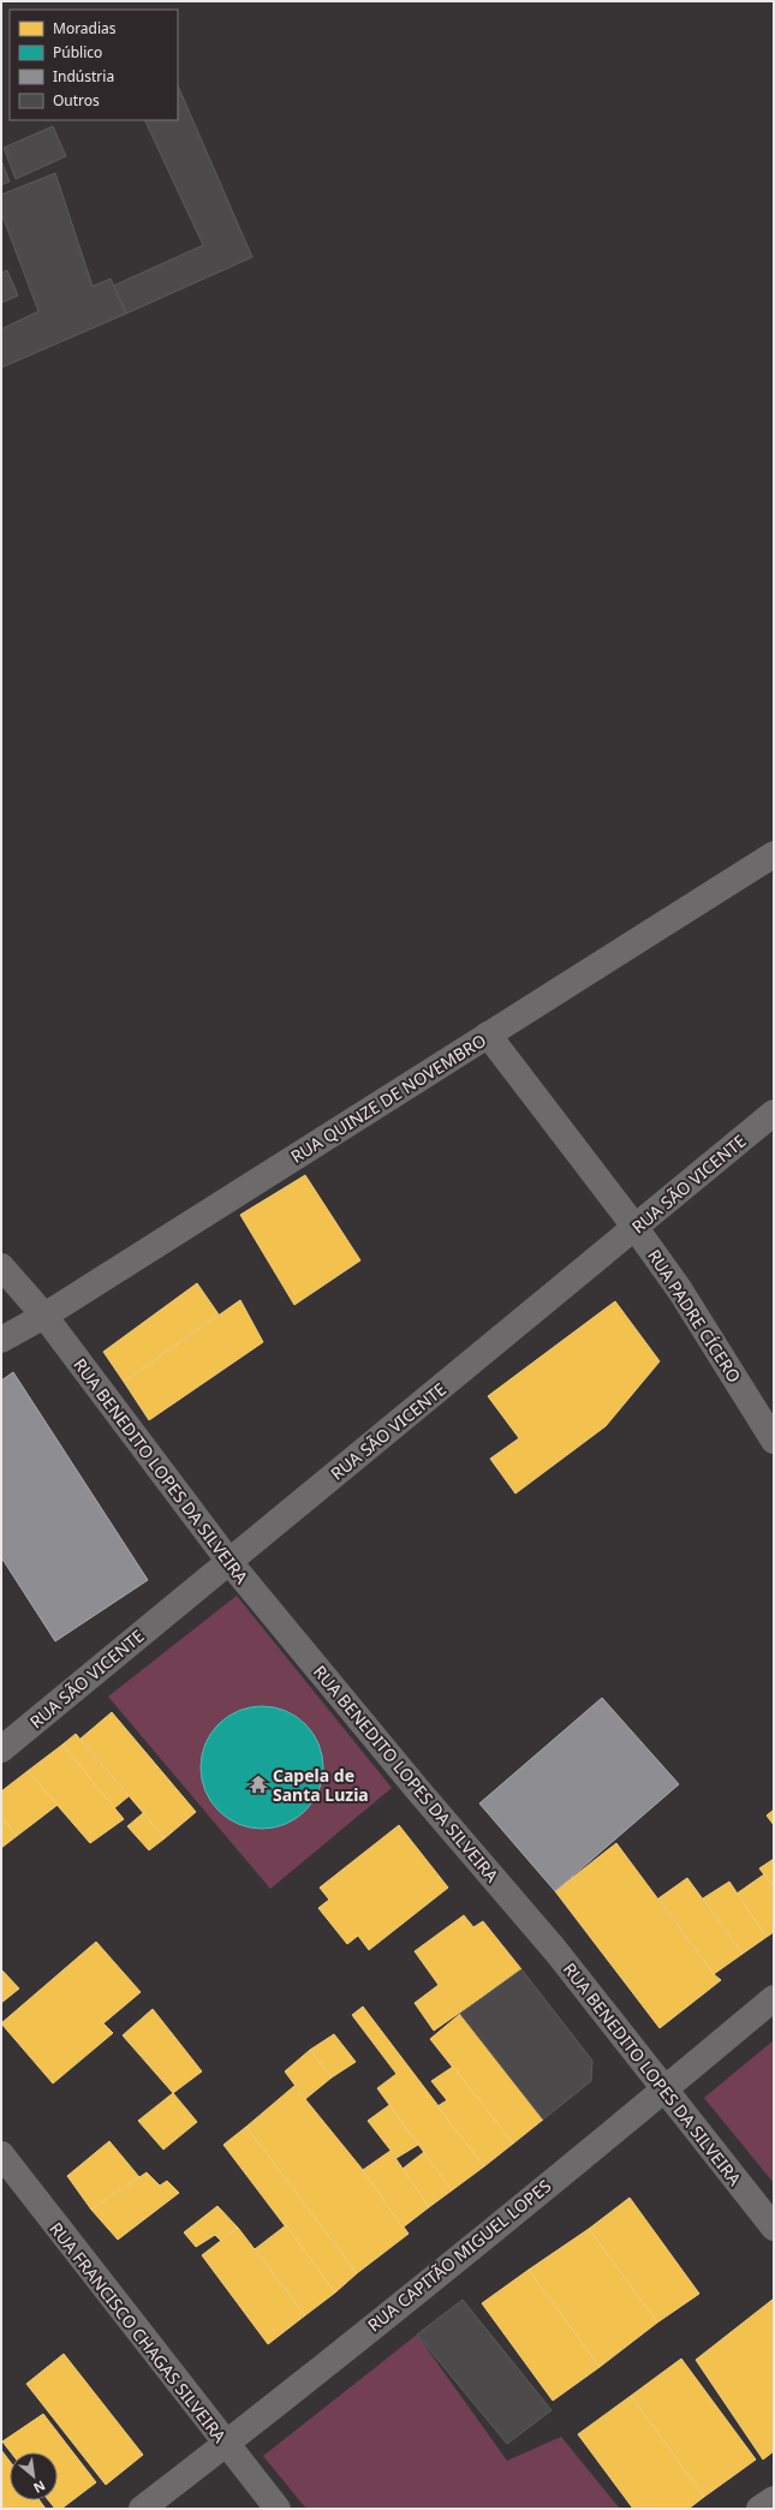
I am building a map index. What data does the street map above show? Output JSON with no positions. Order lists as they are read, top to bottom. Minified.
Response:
{"streets":{"street":["RUA QUINZE DE NOVEMBRO","RUA SÃO VICENTE","RUA PADRE CÍCERO","RUA BENEDITO LOPES DA SILVEIRA","RUA CAPITÃO MIGUEL LOPES","RUA FRANCISCO CHAGAS SILVEIRA"]},"crossings":[["RUA QUINZE DE NOVEMBRO","RUA PADRE CÍCERO"],["RUA QUINZE DE NOVEMBRO","RUA BENEDITO LOPES DA SILVEIRA"],["RUA SÃO VICENTE","RUA PADRE CÍCERO"],["RUA SÃO VICENTE","RUA BENEDITO LOPES DA SILVEIRA"],["RUA BENEDITO LOPES DA SILVEIRA","RUA CAPITÃO MIGUEL LOPES"],["RUA CAPITÃO MIGUEL LOPES","RUA FRANCISCO CHAGAS SILVEIRA"]],"places":{"temple":["Capela de Santa Luzia"]},"legend":["Moradias","Público","Indústria","Outros"],"north":"bottom right"}
